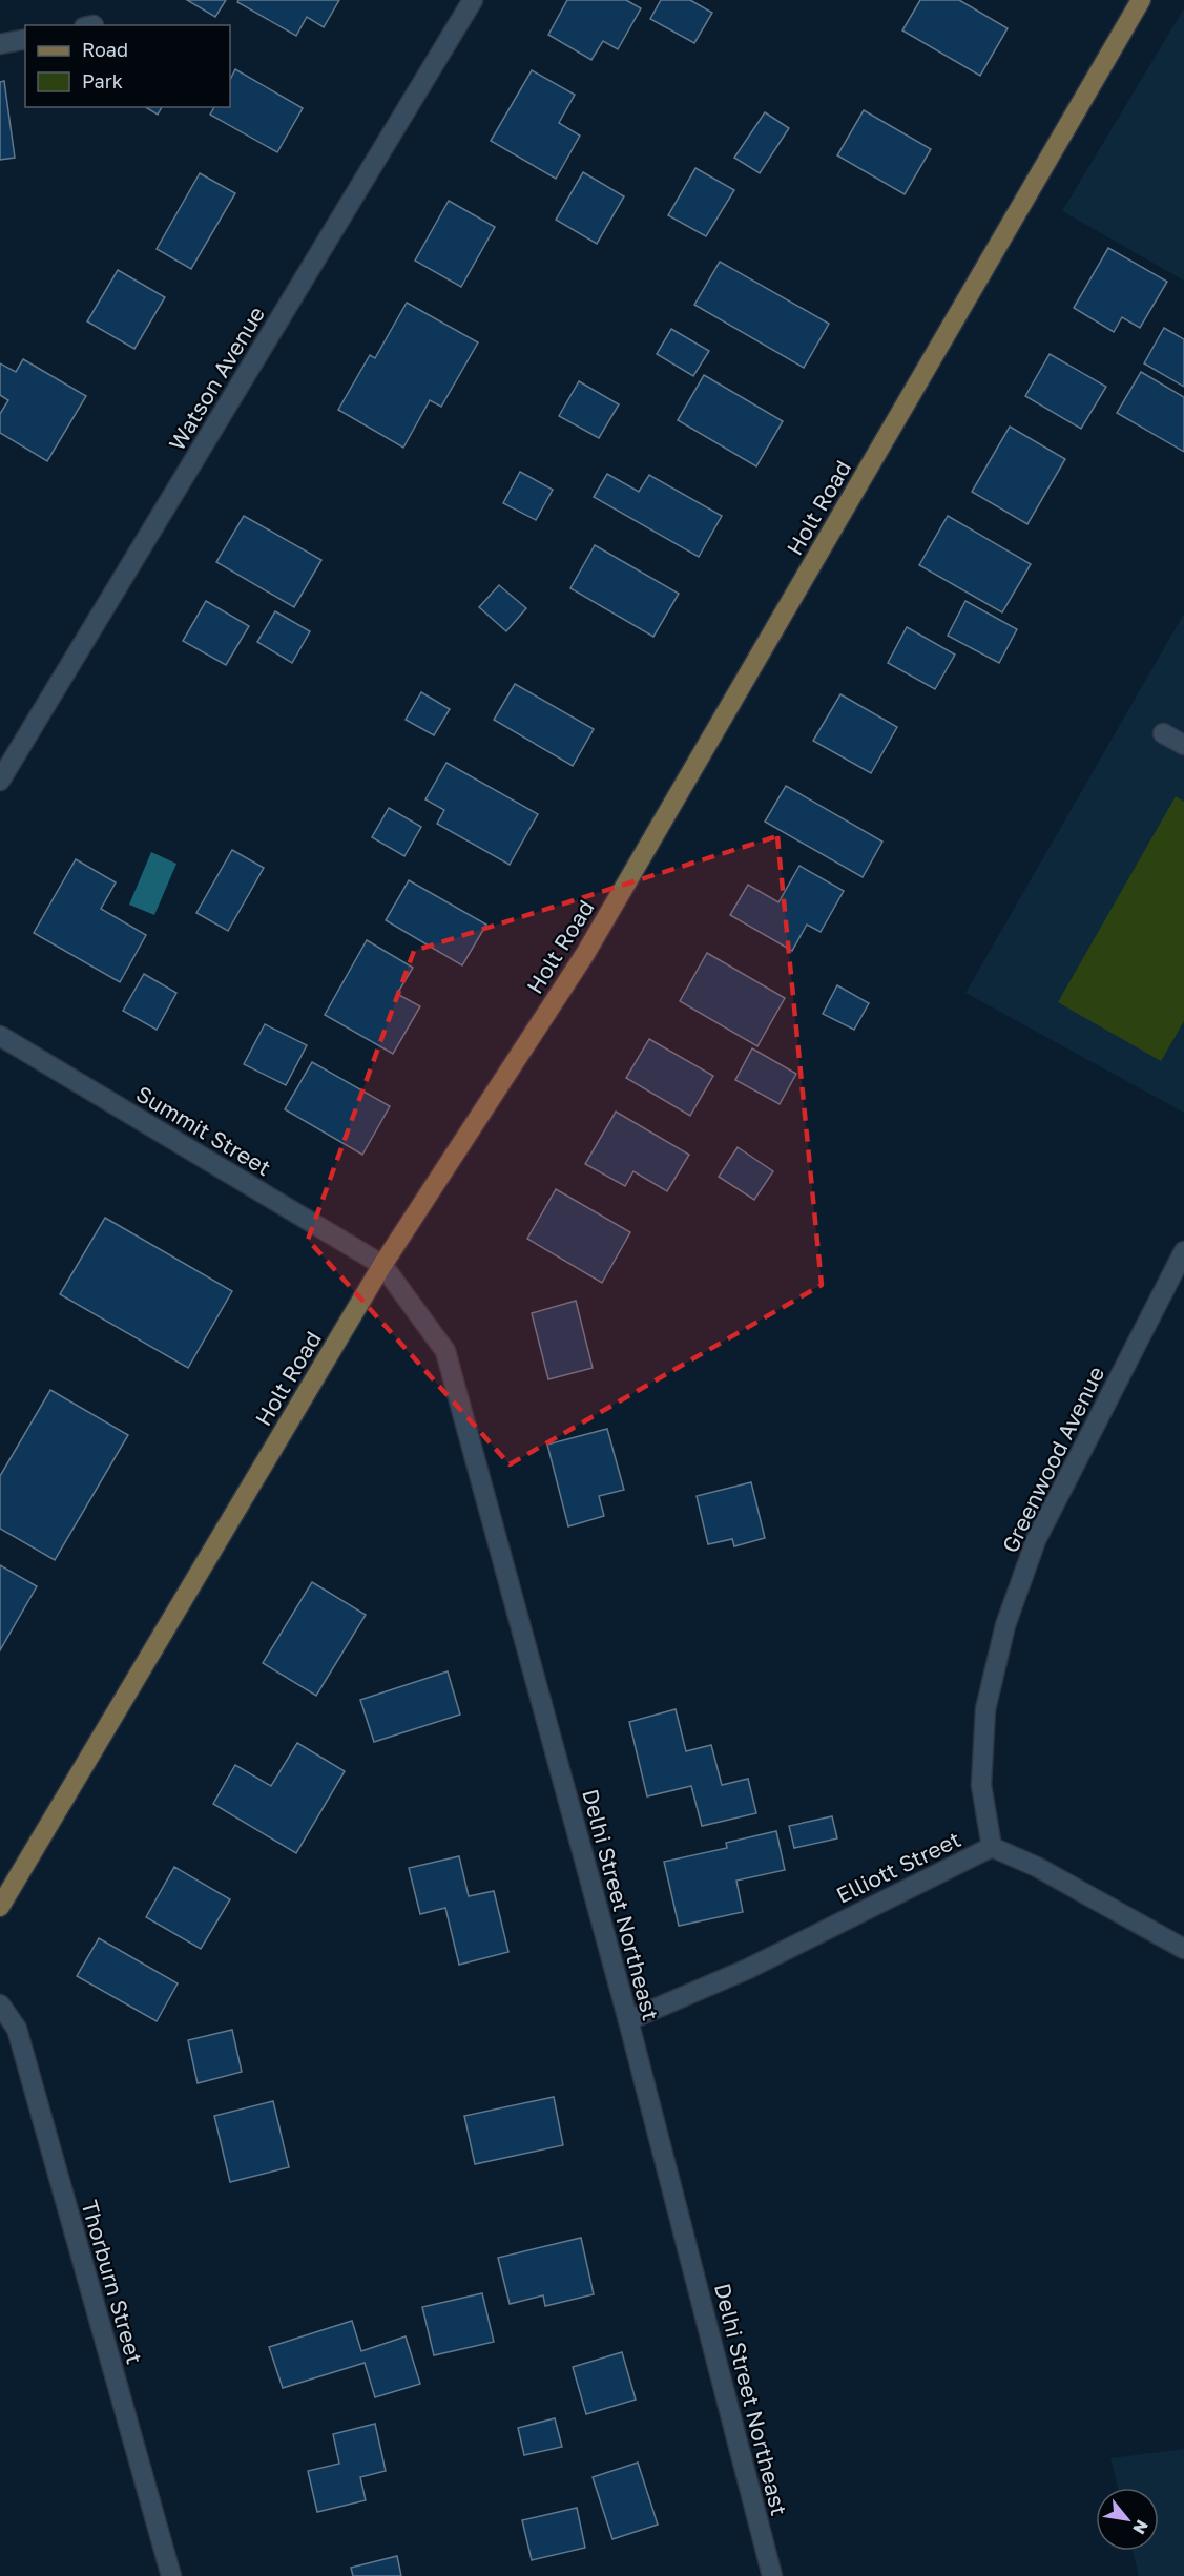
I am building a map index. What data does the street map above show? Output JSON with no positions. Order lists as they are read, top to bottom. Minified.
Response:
{"streets":{"main road":["Holt Road"],"street":["Watson Avenue","Summit Street","Greenwood Avenue","Elliott Street","Delhi Street Northeast","Thorburn Street"]},"crossings":[["Holt Road","Summit Street"],["Holt Road","Delhi Street Northeast"],["Summit Street","Delhi Street Northeast"],["Greenwood Avenue","Elliott Street"],["Elliott Street","Delhi Street Northeast"]],"legend":["Road","Park"],"north":"bottom right"}
